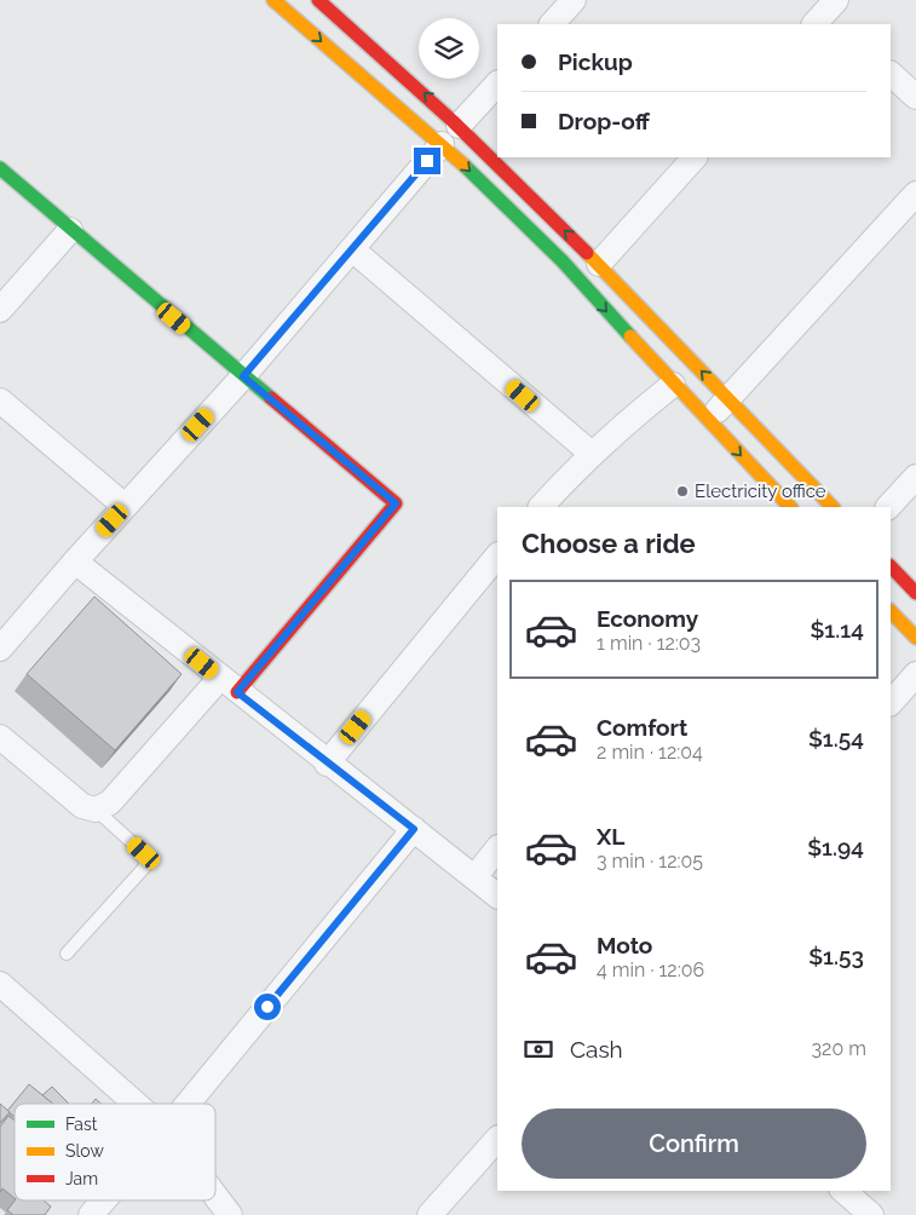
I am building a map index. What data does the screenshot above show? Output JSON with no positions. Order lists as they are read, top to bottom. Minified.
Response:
{"places":["Electricity office"],"legend":["Fast","Slow","Jam"],"page":{"banner":["Pickup","Drop-off"],"heading":"Choose a ride","list":[{"name":"Economy","note":"1 min · 12:03","value":"$1.14"},{"name":"Comfort","note":"2 min · 12:04","value":"$1.54"},{"name":"XL","note":"3 min · 12:05","value":"$1.94"},{"name":"Moto","note":"4 min · 12:06","value":"$1.53"}],"pay":["Cash","320 m"],"buttons":"Confirm"}}
